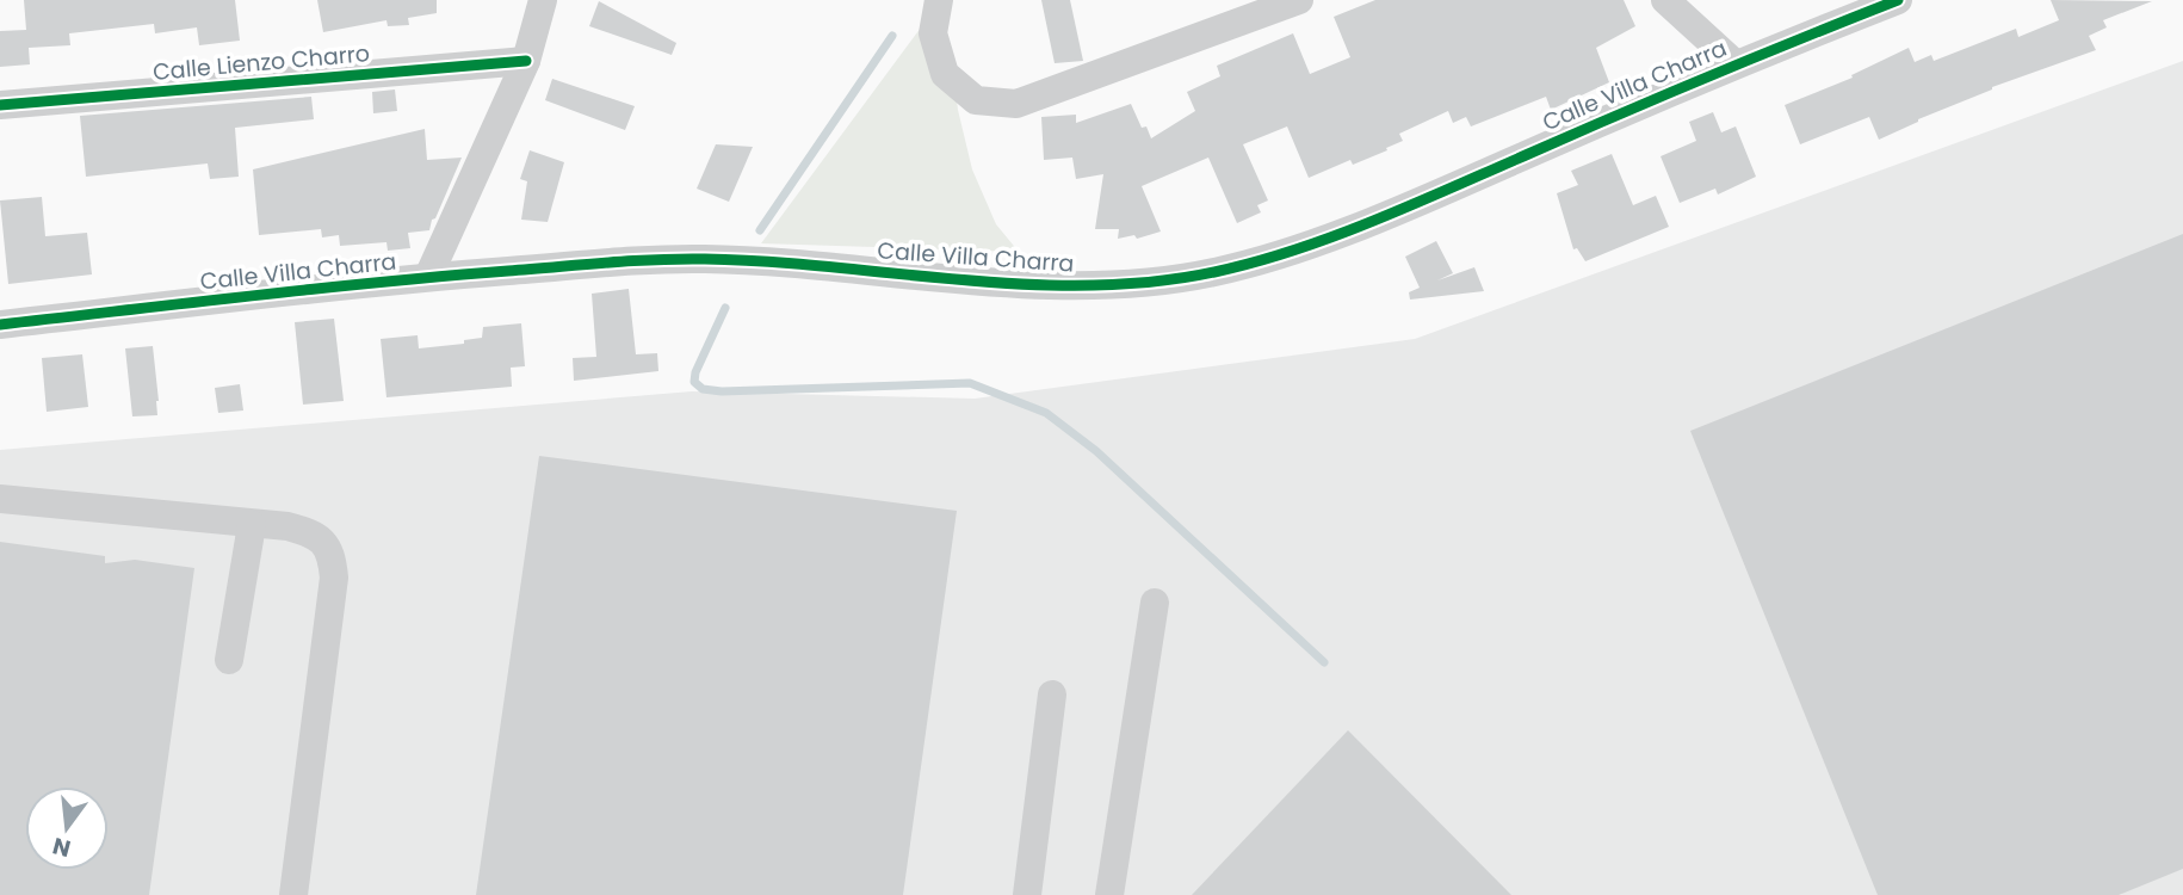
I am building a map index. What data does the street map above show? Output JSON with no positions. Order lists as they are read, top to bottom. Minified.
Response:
{"streets":{"street":["Calle Lienzo Charro","Calle Villa Charra"]},"north":"bottom"}
